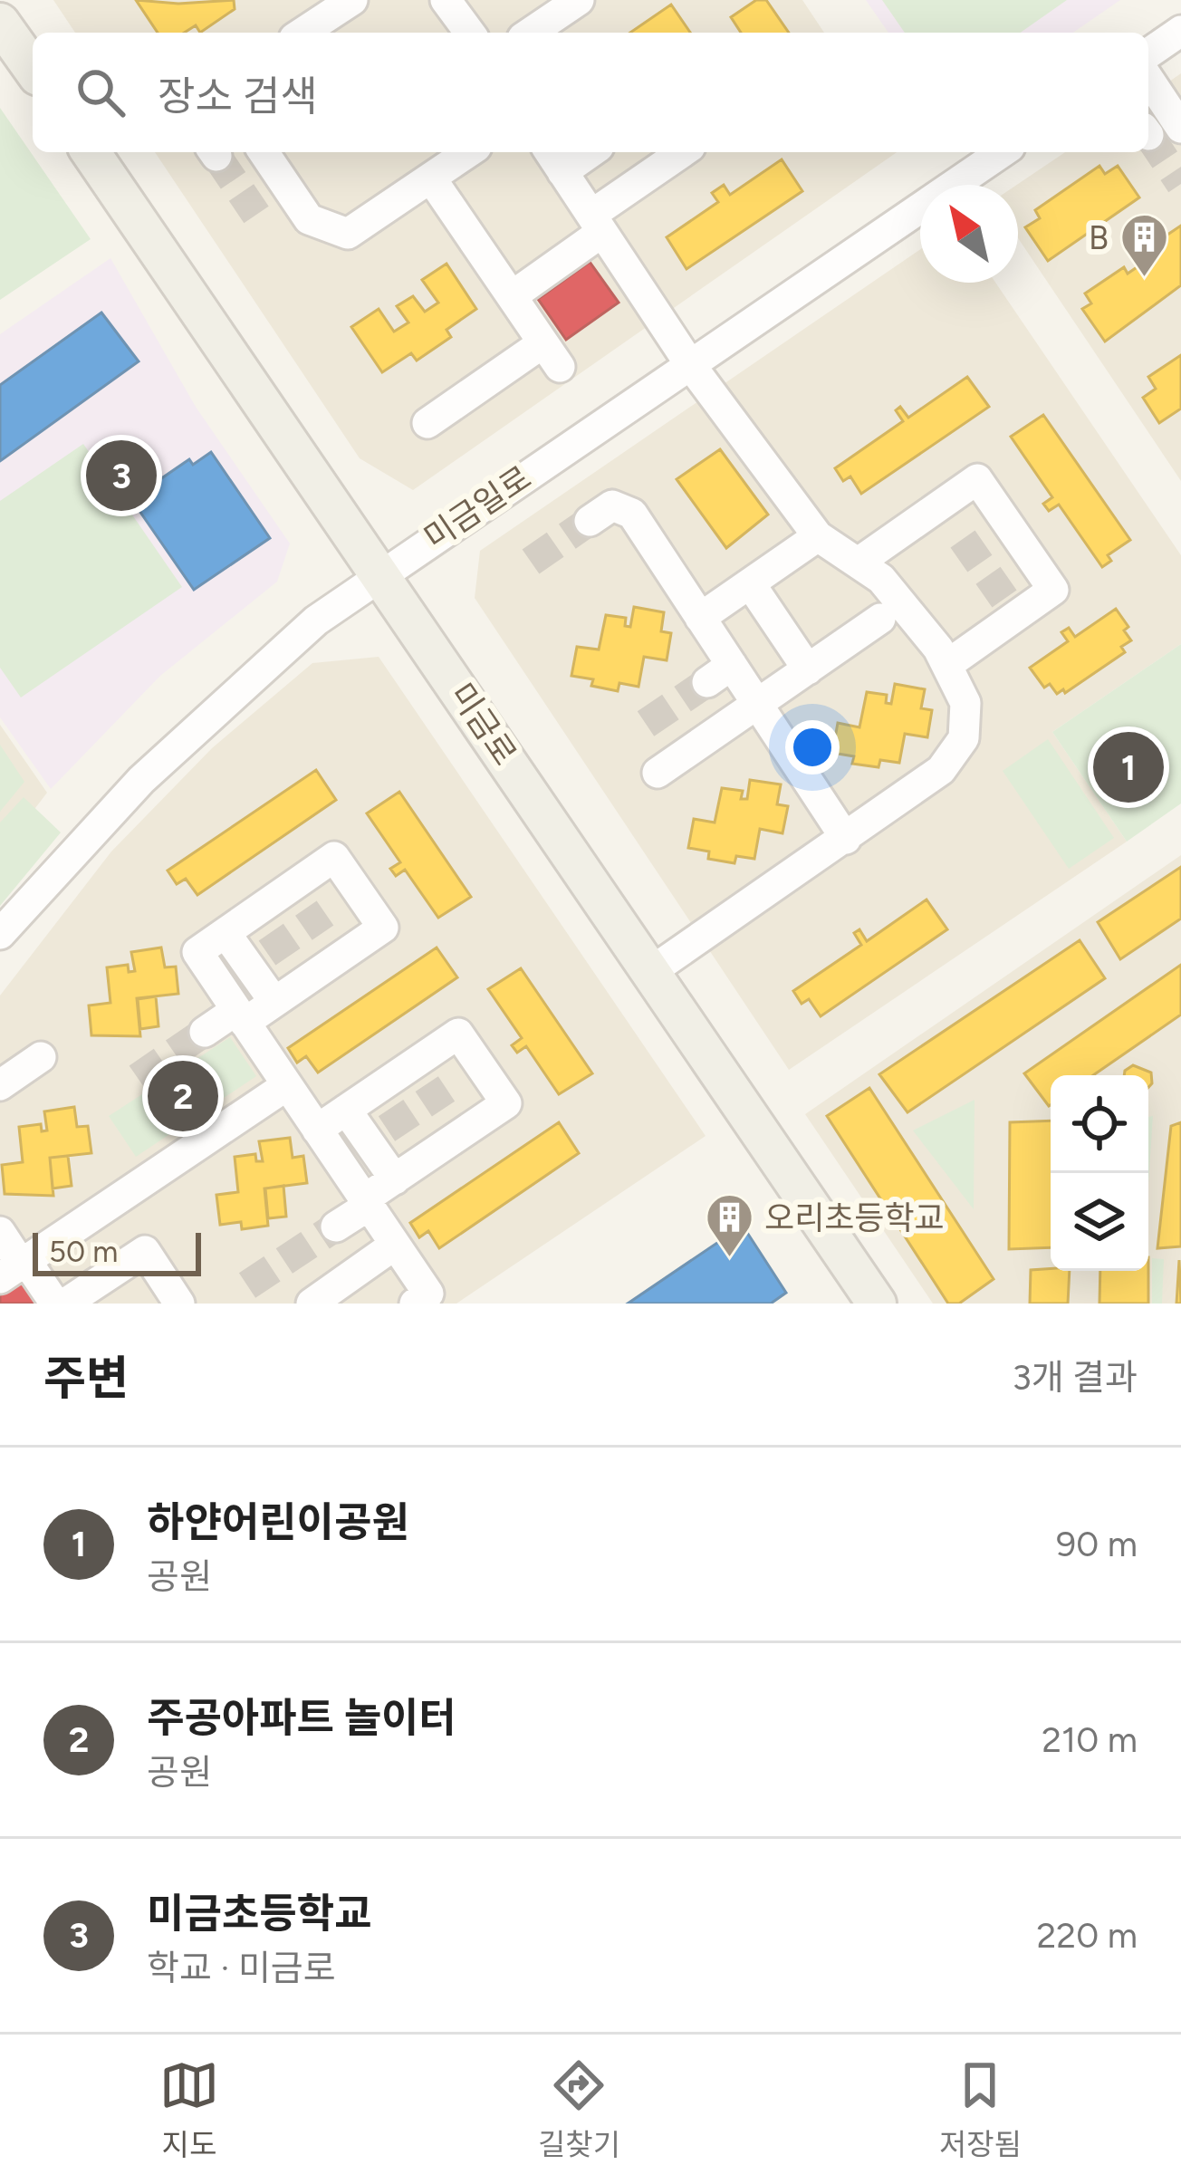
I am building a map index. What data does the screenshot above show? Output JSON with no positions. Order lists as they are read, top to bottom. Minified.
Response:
{"streets":{"main road":["미금로"],"street":["미금일로"]},"crossings":[["미금일로","미금로"]],"places":{"building":["B","오리초등학교"]},"scale_bar":"50 m","north":"top left","page":{"search":"장소 검색","pins":["3","1","2"],"scale":"50 m","heading":["주변","3개 결과"],"list":[{"mark":"1","name":"하얀어린이공원","note":"공원","value":"90 m"},{"mark":"2","name":"주공아파트 놀이터","note":"공원","value":"210 m"},{"mark":"3","name":"미금초등학교","note":"학교 · 미금로","value":"220 m"}],"nav":["지도","길찾기","저장됨"]}}
